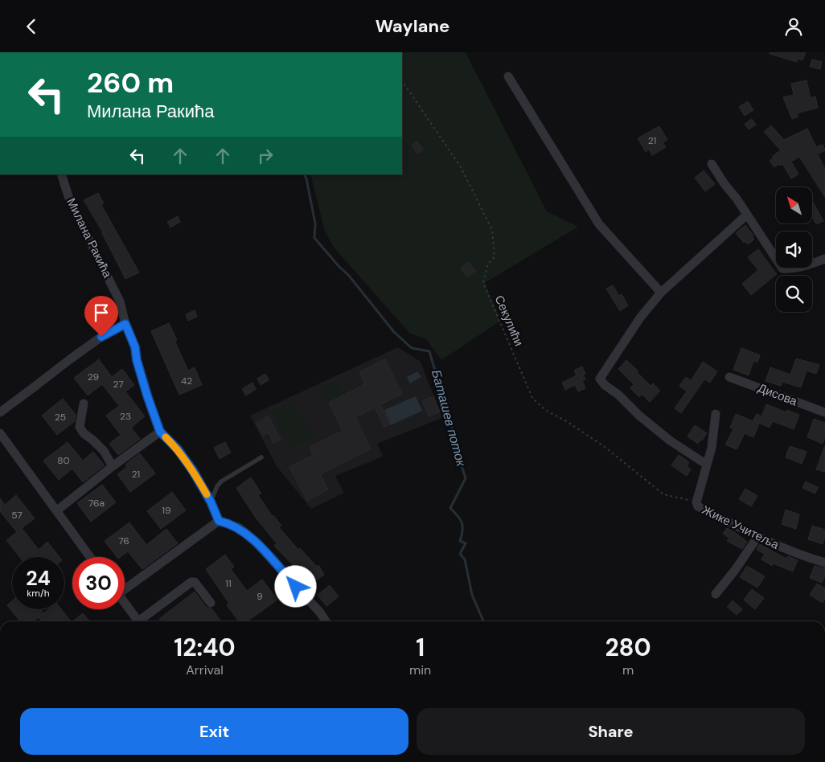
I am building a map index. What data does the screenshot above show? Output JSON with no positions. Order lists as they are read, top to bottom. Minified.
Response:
{"streets":{"street":["Милана Ракића","Дисова","Жике Учитеља"],"path":["Секулићи"]},"crossings":[["Секулићи","Жике Учитеља"]],"water":["Баташев поток"],"house_numbers":["21","29","42","27","23","25","80","21","76a","19","57","76","11","9"],"north":"top left","page":{"header":"Waylane","turn":["260 m","Милана Ракића"],"speed":"24 km/h","limit":"30","eta":["12:40","Arrival","1","min","280","m"],"buttons":["Exit","Share"]}}
